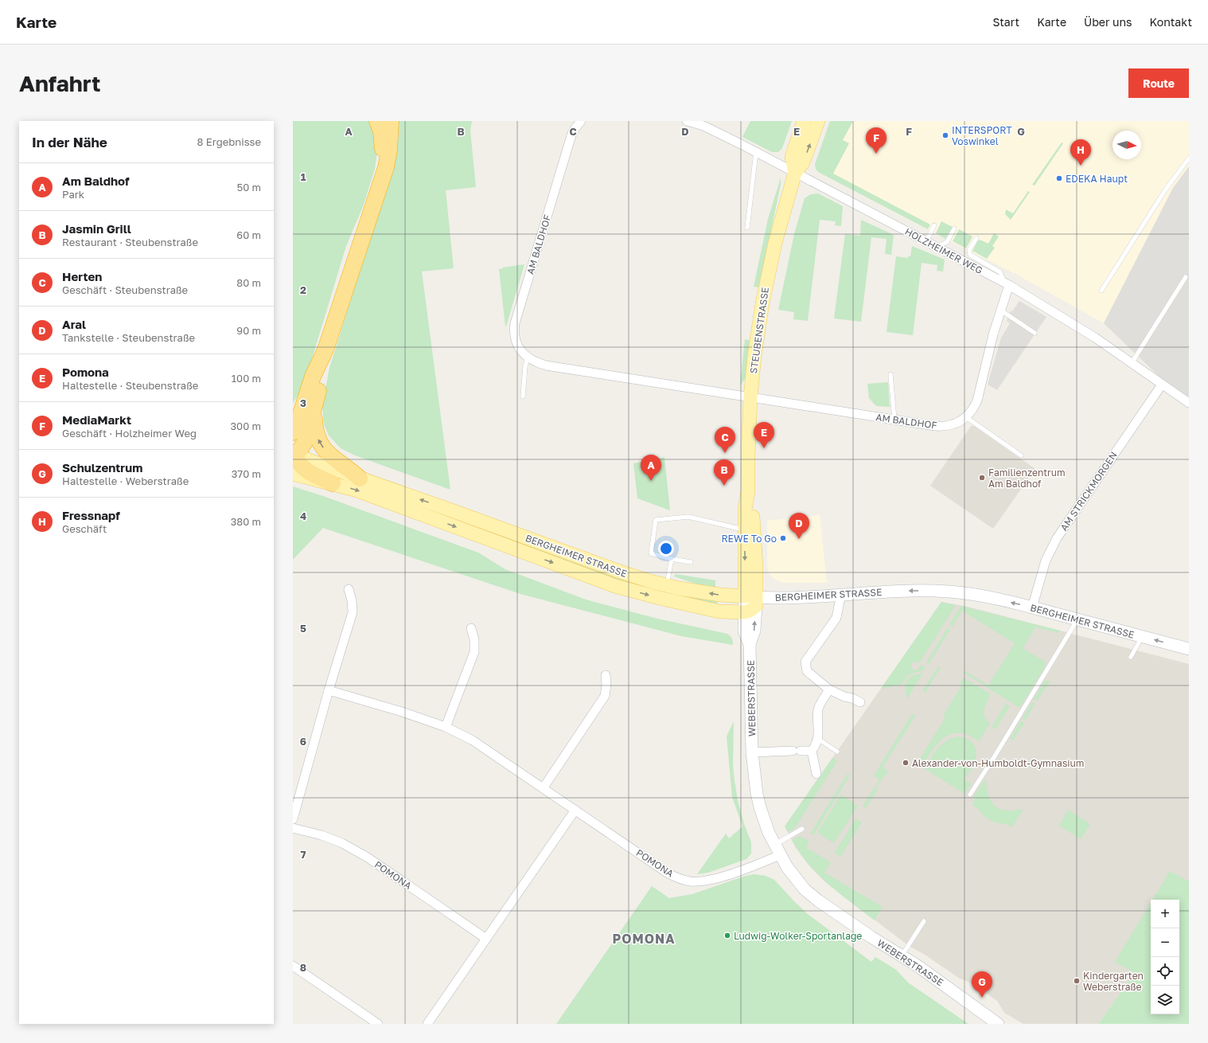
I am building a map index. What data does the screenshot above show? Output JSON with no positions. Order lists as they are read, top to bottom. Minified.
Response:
{"streets":{"main road":["STEUBENSTRASSE","BERGHEIMER STRASSE","WEBERSTRASSE"],"street":["AM BALDHOF","HOLZHEIMER WEG","AM STRICKMORGEN","POMONA"]},"crossings":[["AM BALDHOF","HOLZHEIMER WEG"],["AM BALDHOF","STEUBENSTRASSE"],["HOLZHEIMER WEG","STEUBENSTRASSE"],["HOLZHEIMER WEG","AM STRICKMORGEN"],["STEUBENSTRASSE","BERGHEIMER STRASSE"],["STEUBENSTRASSE","WEBERSTRASSE"],["AM STRICKMORGEN","BERGHEIMER STRASSE"],["BERGHEIMER STRASSE","WEBERSTRASSE"],["WEBERSTRASSE","POMONA"]],"districts":["POMONA"],"places":["INTERSPORT Voswinkel","EDEKA Haupt","Familienzentrum Am Baldhof","REWE To Go","Alexander-von-Humboldt-Gymnasium","Ludwig-Wolker-Sportanlage","Kindergarten Weberstraße"],"north":"right","page":{"header":"Karte","nav":["Start","Karte","Über uns","Kontakt"],"buttons":"Route","title":"Anfahrt","heading":["In der Nähe","8 Ergebnisse"],"pins":["F","H","E","C","A","B","D","G"],"list":[{"mark":"A","name":"Am Baldhof","note":"Park","value":"50 m"},{"mark":"B","name":"Jasmin Grill","note":"Restaurant · Steubenstraße","value":"60 m"},{"mark":"C","name":"Herten","note":"Geschäft · Steubenstraße","value":"80 m"},{"mark":"D","name":"Aral","note":"Tankstelle · Steubenstraße","value":"90 m"},{"mark":"E","name":"Pomona","note":"Haltestelle · Steubenstraße","value":"100 m"},{"mark":"F","name":"MediaMarkt","note":"Geschäft · Holzheimer Weg","value":"300 m"},{"mark":"G","name":"Schulzentrum","note":"Haltestelle · Weberstraße","value":"370 m"},{"mark":"H","name":"Fressnapf","note":"Geschäft","value":"380 m"}],"map_buttons":["+","−"]},"grid":{"columns":["A","B","C","D","E","F","G"],"rows":["1","2","3","4","5","6","7","8"]}}
